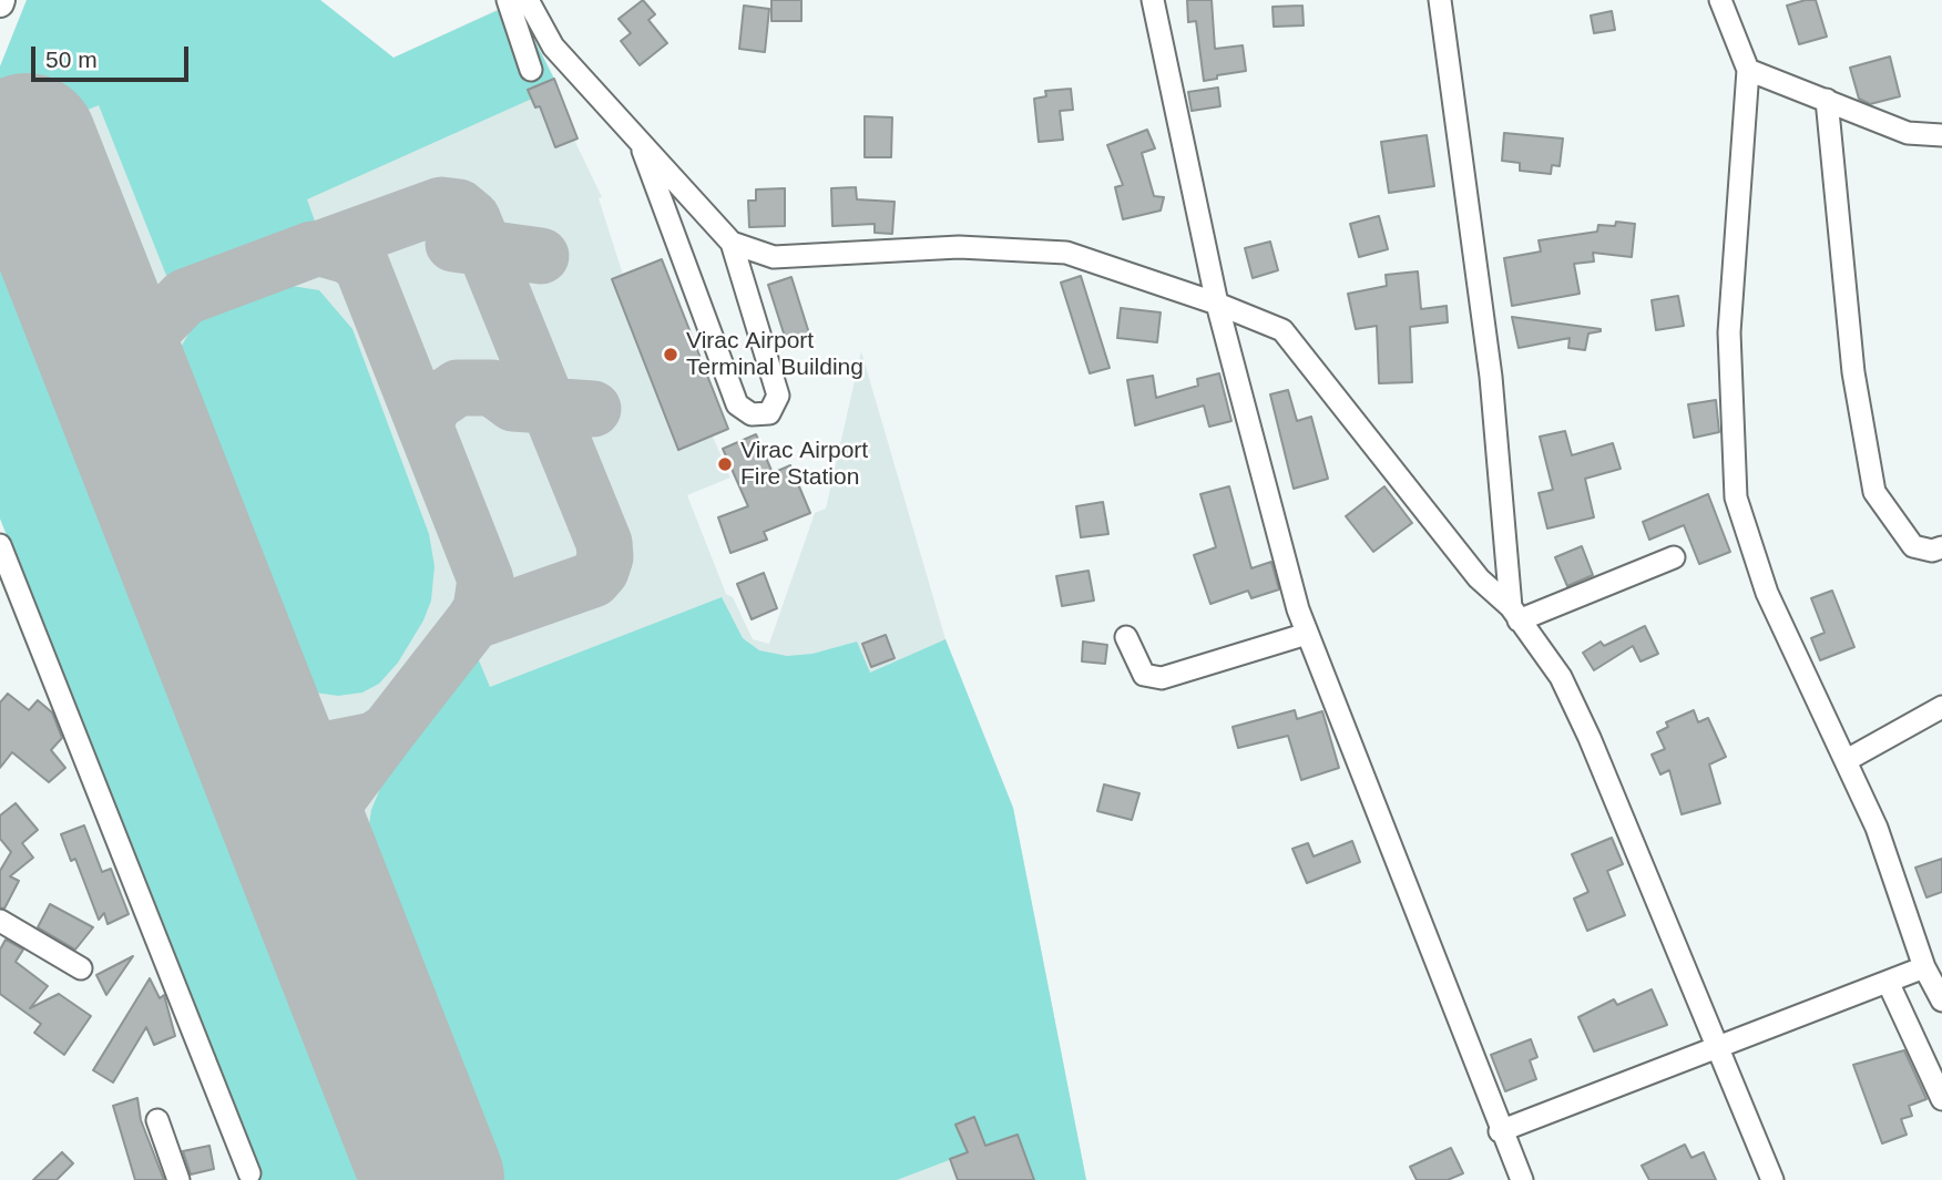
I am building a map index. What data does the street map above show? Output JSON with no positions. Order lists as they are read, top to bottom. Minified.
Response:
{"places":["Virac Airport Terminal Building","Virac Airport Fire Station"],"scale_bar":"50 m"}
